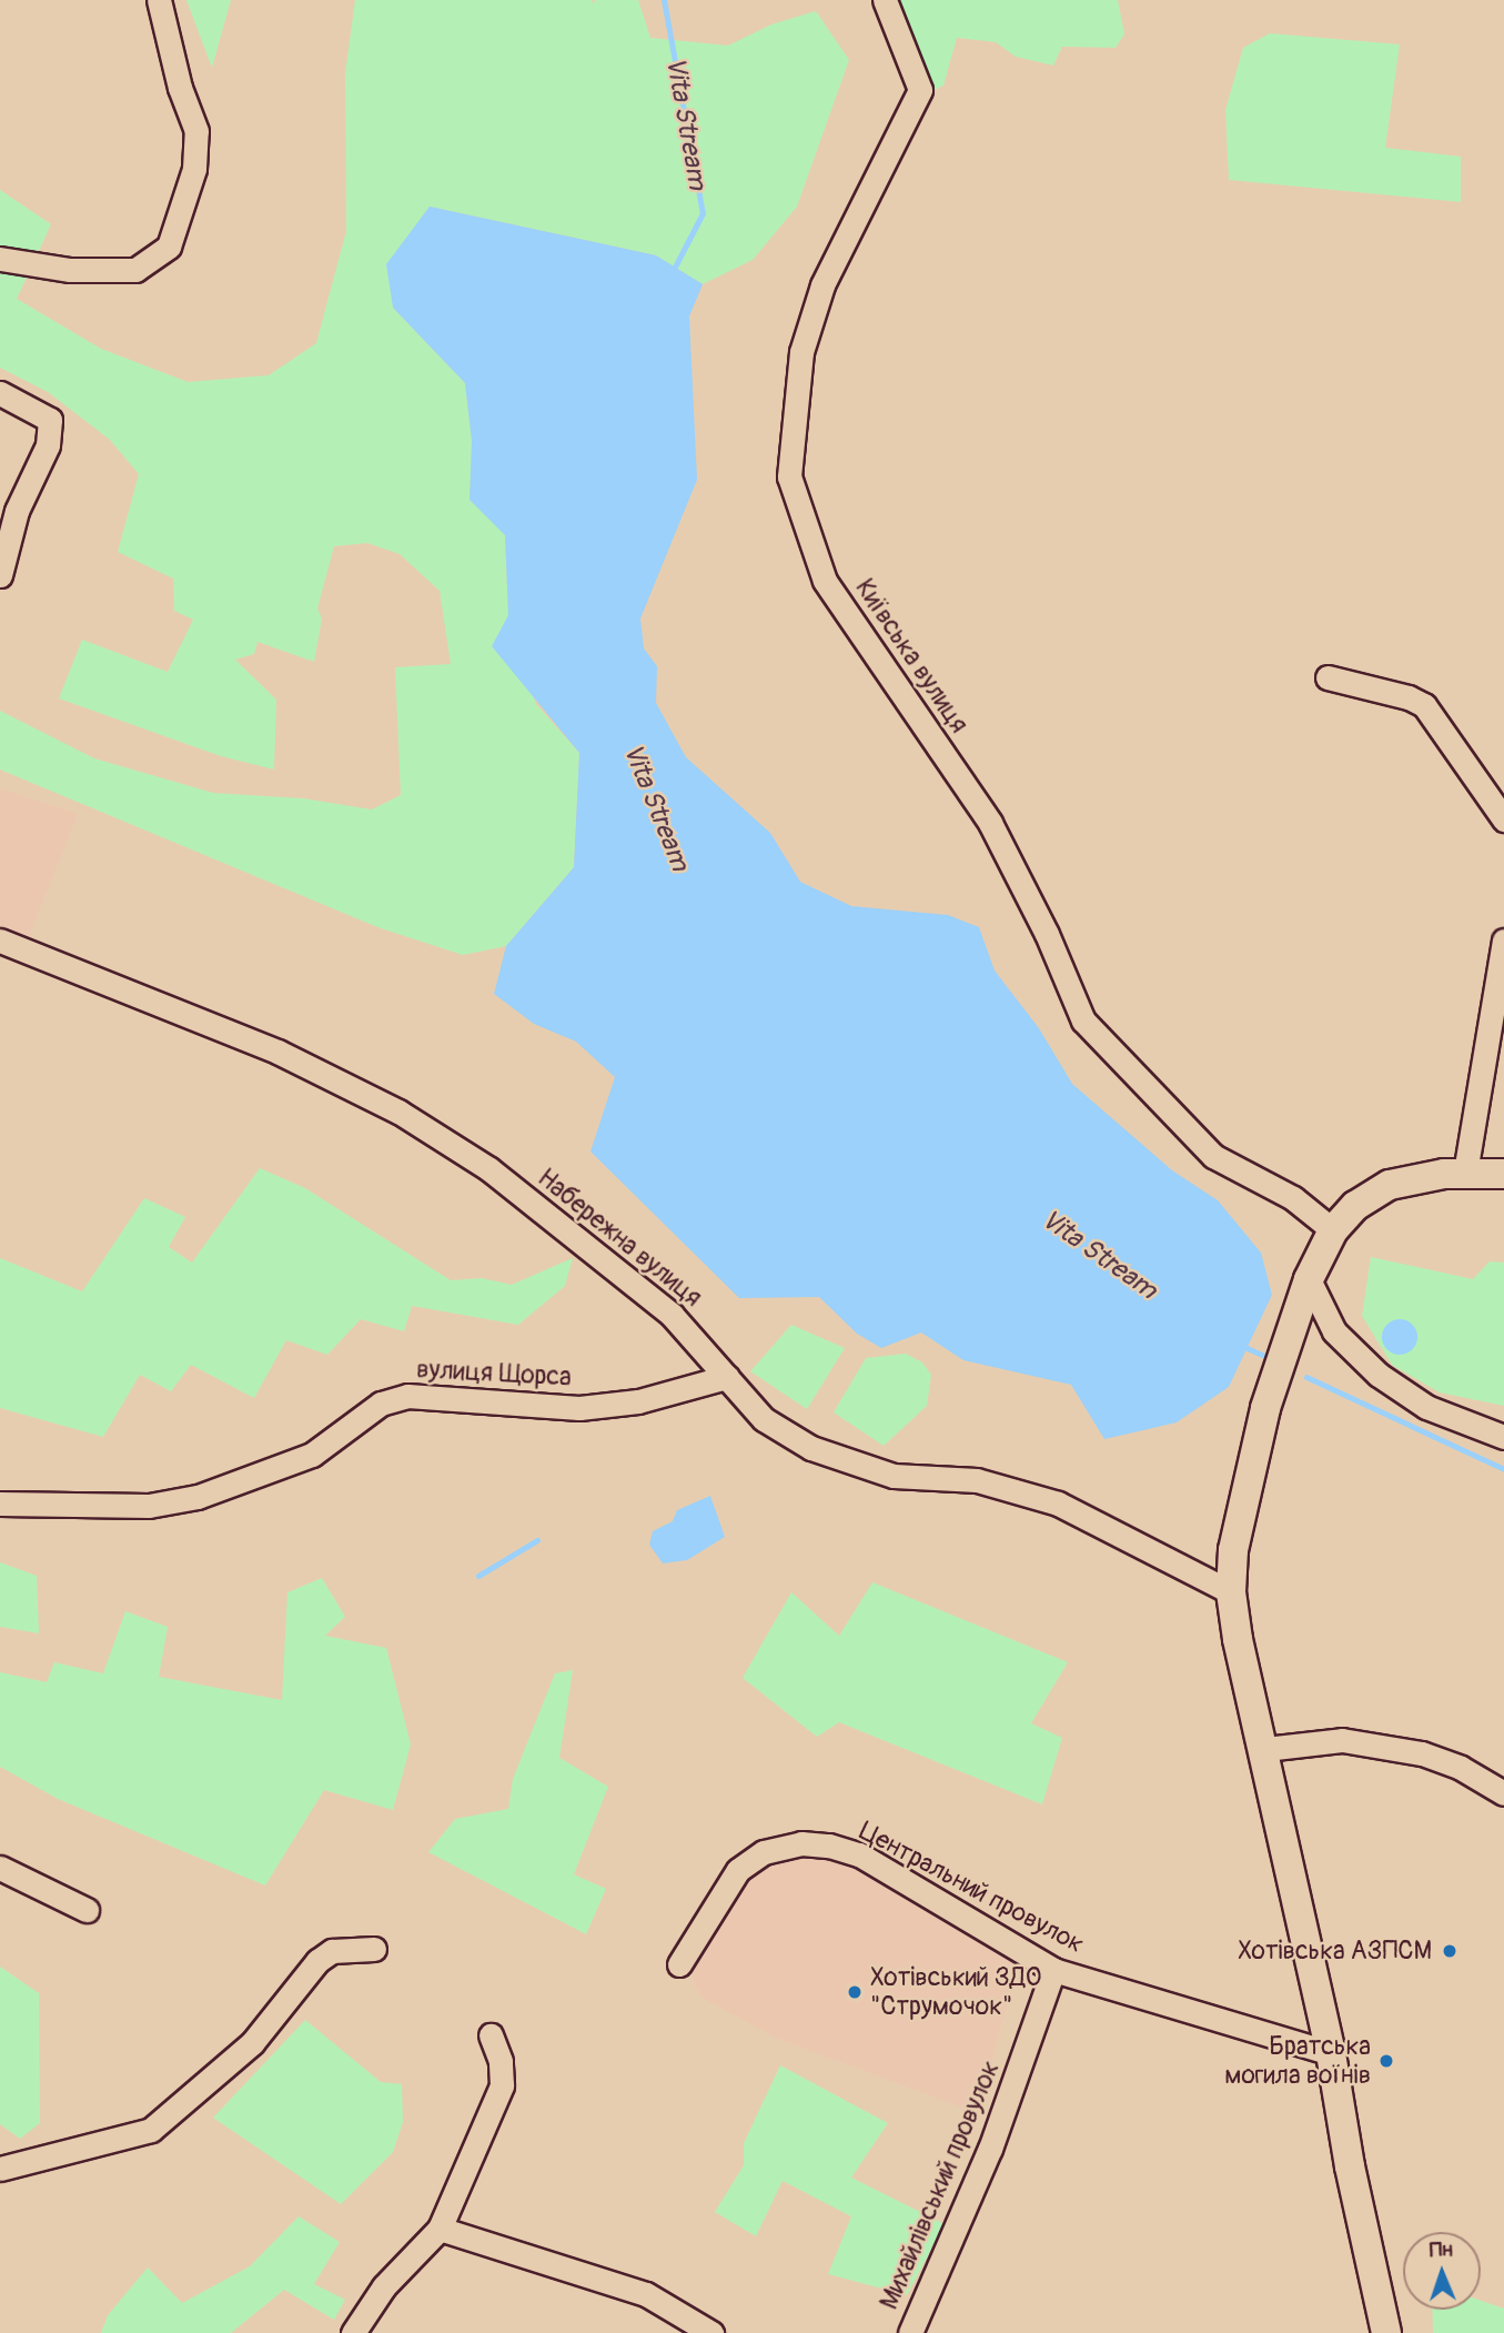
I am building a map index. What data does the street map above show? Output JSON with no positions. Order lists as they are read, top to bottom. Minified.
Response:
{"streets":{"street":["Київська вулиця","Набережна вулиця","вулиця Щорса","Центральний провулок","Михайлівський провулок"]},"crossings":[["Набережна вулиця","вулиця Щорса"],["Центральний провулок","Михайлівський провулок"]],"water":["Vita Stream"],"places":["Хотівська АЗПСМ","Хотівський ЗДО \"Струмочок\"","Братська могила воїнів"],"north":"top"}
